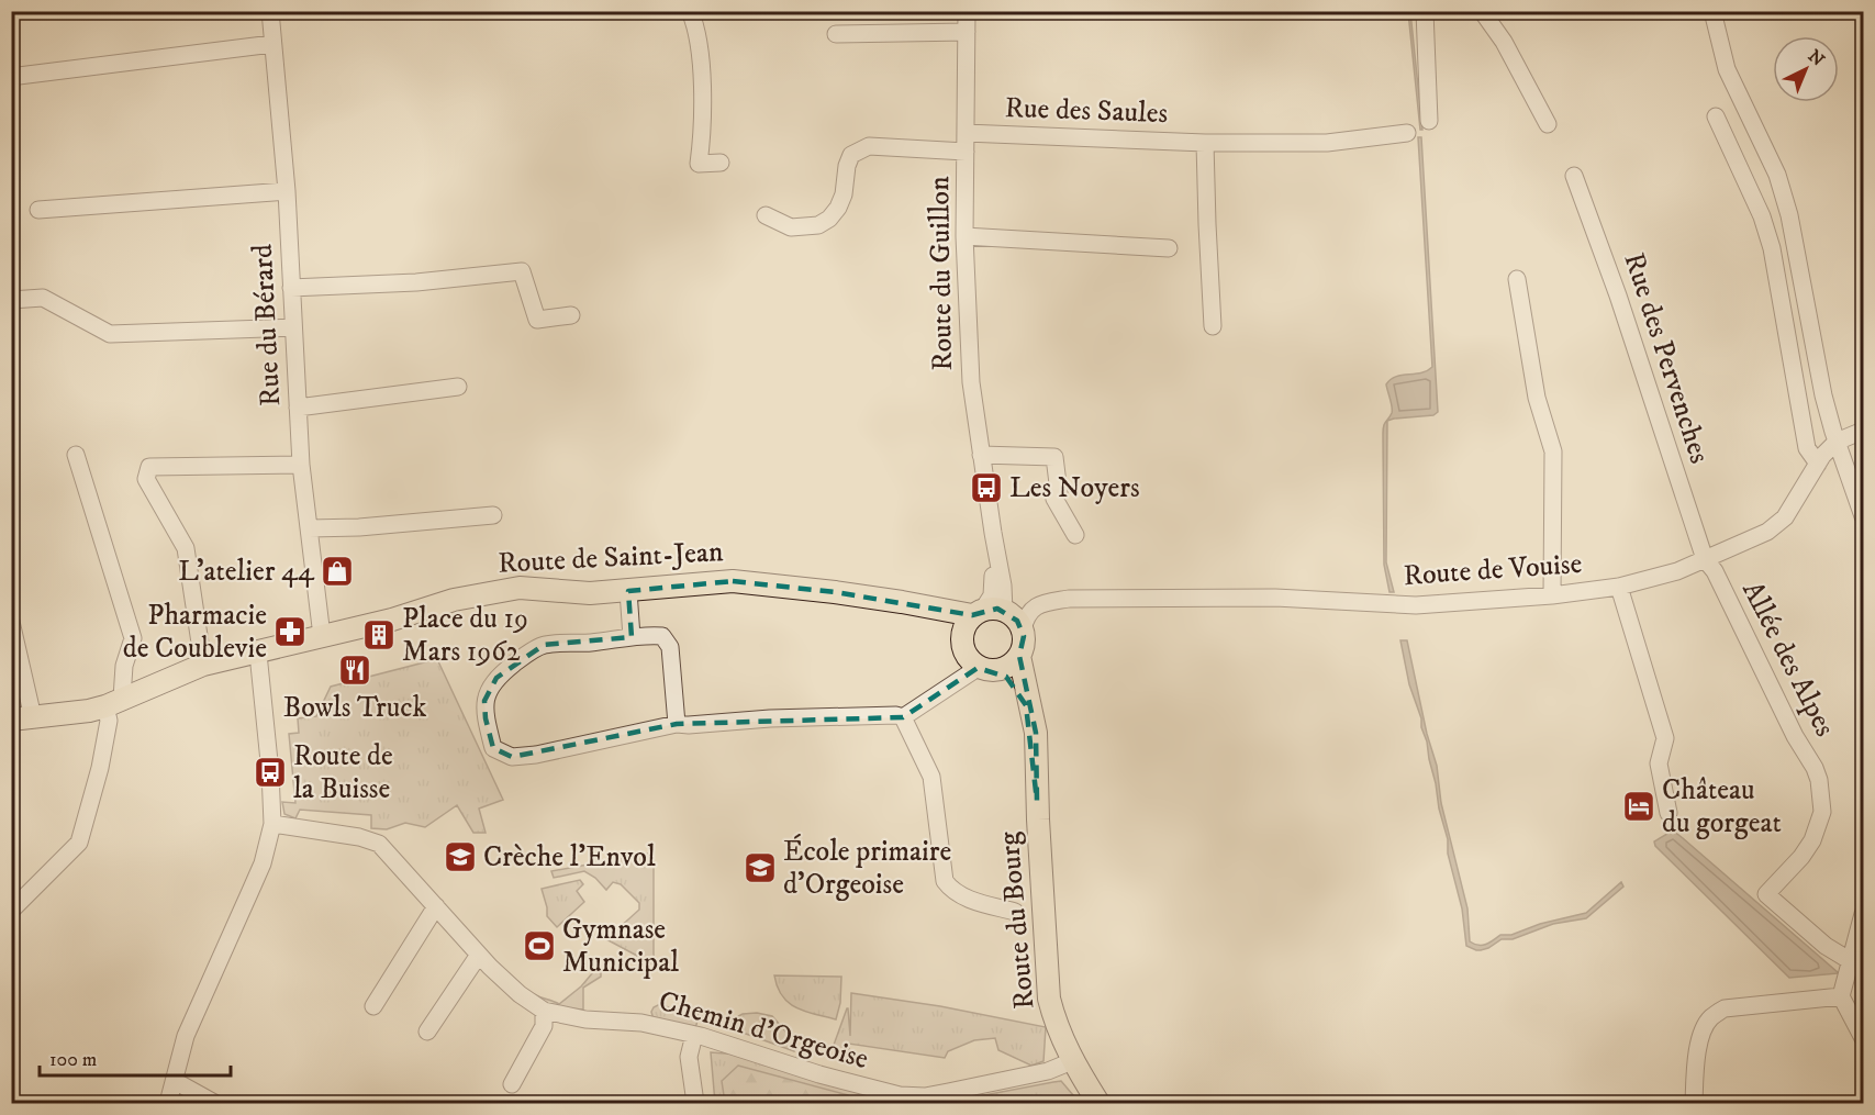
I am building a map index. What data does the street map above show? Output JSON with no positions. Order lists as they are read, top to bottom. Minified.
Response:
{"streets":{"main road":["Route de Saint-Jean","Route du Bourg"],"street":["Rue des Saules","Route du Guillon","Rue du Bérard","Rue des Pervenches","Route de Vouise","Allée des Alpes","Chemin d'Orgeoise"]},"crossings":[["Rue des Saules","Route du Guillon"],["Route du Guillon","Route de Saint-Jean"],["Route du Guillon","Route de Vouise"],["Route du Guillon","Route du Bourg"],["Rue du Bérard","Route de Saint-Jean"],["Rue des Pervenches","Route de Vouise"],["Rue des Pervenches","Allée des Alpes"],["Route de Saint-Jean","Route de Vouise"],["Route de Saint-Jean","Route du Bourg"],["Route de Vouise","Allée des Alpes"],["Route de Vouise","Route du Bourg"],["Route du Bourg","Chemin d'Orgeoise"]],"places":{"bus stop":["Les Noyers","Route de la Buisse"],"shop":["L'atelier 44"],"pharmacy":["Pharmacie de Coublevie"],"building":["Place du 19 Mars 1962"],"restaurant":["Bowls Truck"],"hotel":["Château du gorgeat"],"school or university":["Crèche l'Envol","École primaire d'Orgeoise"],"sports":["Gymnase Municipal"]},"scale_bar":"100 m","north":"top right"}
